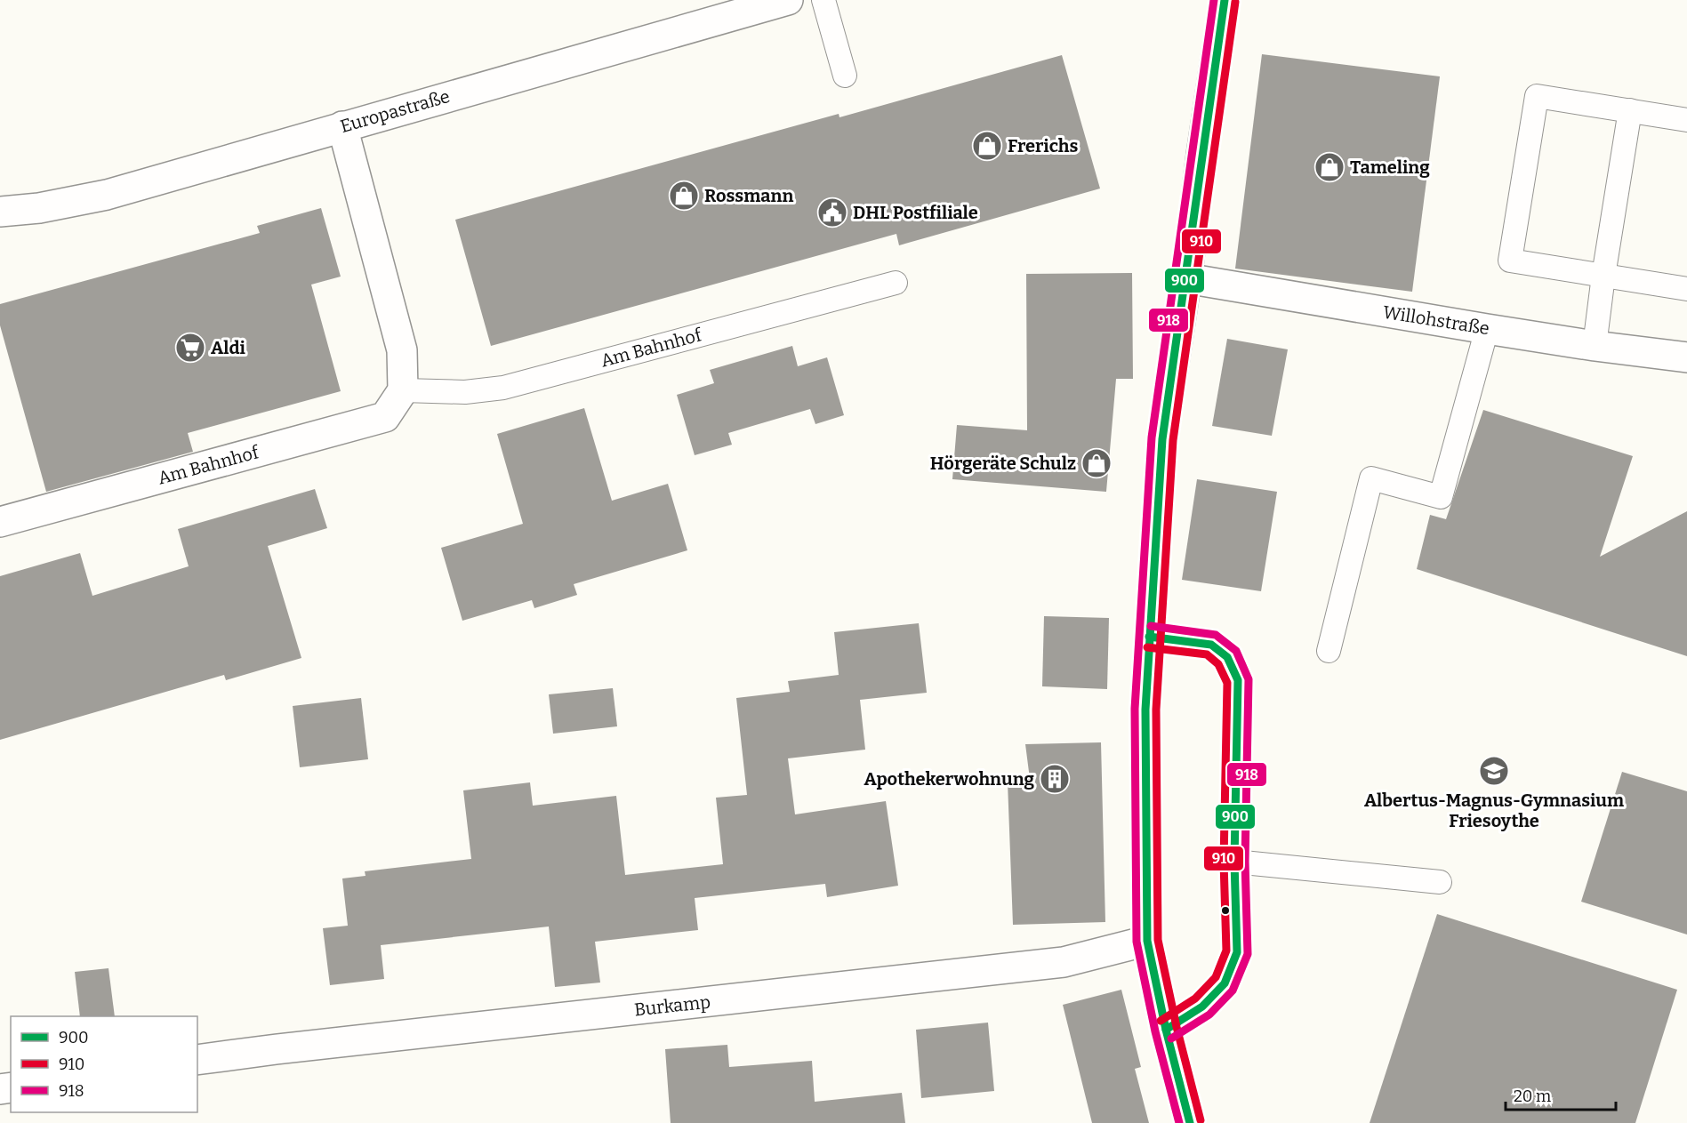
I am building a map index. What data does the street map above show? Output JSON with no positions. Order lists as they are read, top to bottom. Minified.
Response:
{"streets":{"street":["Europastraße","Willohstraße","Am Bahnhof","Burkamp"]},"places":{"shop":["Frerichs","Tameling","Rossmann","Hörgeräte Schulz"],"public building":["DHL Postfiliale"],"supermarket":["Aldi"],"school or university":["Albertus-Magnus-Gymnasium Friesoythe"],"building":["Apothekerwohnung"]},"lines":["transit line 900","transit line 918","transit line 910"],"legend":["900","910","918"],"scale_bar":"20 m"}
